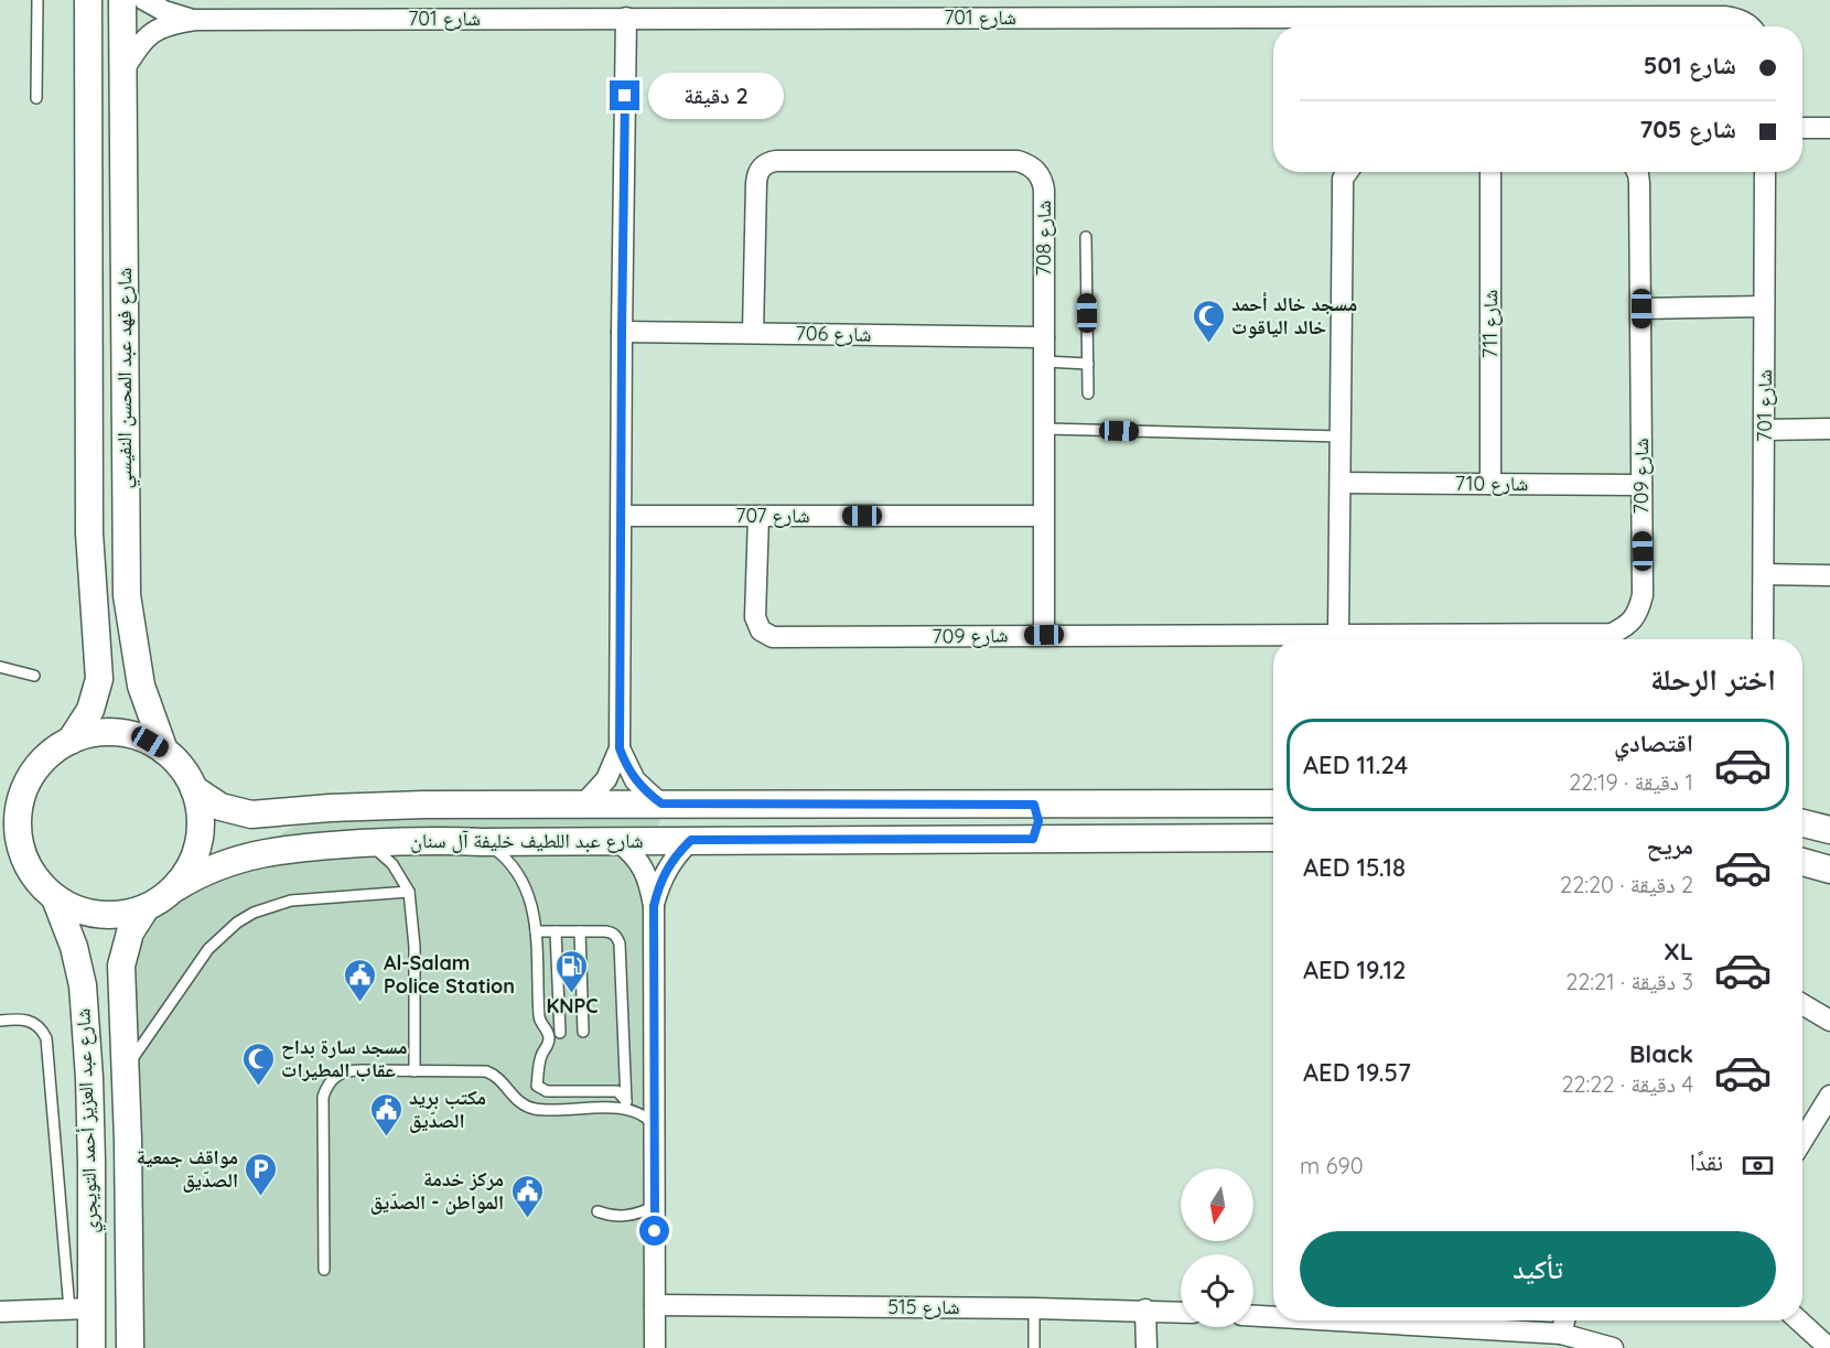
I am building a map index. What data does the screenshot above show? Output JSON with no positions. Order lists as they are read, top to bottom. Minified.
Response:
{"streets":{"street":["شارع 701","شارع 708","شارع 711","شارع 706","شارع فهد عبد المحسن النفيسي","شارع 709","شارع 710","شارع 707","شارع عبد اللطيف خليفة آل سنان","شارع عبد العزيز أحمد التويجري","شارع 515"]},"crossings":[["شارع 701","شارع فهد عبد المحسن النفيسي"],["شارع 708","شارع 706"],["شارع 708","شارع 709"],["شارع 708","شارع 707"],["شارع 711","شارع 710"],["شارع فهد عبد المحسن النفيسي","شارع عبد اللطيف خليفة آل سنان"],["شارع فهد عبد المحسن النفيسي","شارع عبد العزيز أحمد التويجري"],["شارع 709","شارع 710"],["شارع 709","شارع 707"],["شارع عبد اللطيف خليفة آل سنان","شارع عبد العزيز أحمد التويجري"]],"places":{"mosque":["مسجد خالد أحمد خالد الياقوت","مسجد سارة بداح عقاب المطيرات"],"fuel station":["KNPC"],"public building":["Al-Salam Police Station","مكتب بريد الصدّيق","مركز خدمة المواطن - الصدّيق"],"parking":["مواقف جمعية الصدّيق"]},"north":"bottom","page":{"banner":["شارع 501","شارع 705"],"bubble":"2 دقيقة","heading":"اختر الرحلة","list":[{"name":"اقتصادي","note":"1 دقيقة · 22:19","value":"AED 11.24"},{"name":"مريح","note":"2 دقيقة · 22:20","value":"AED 15.18"},{"name":"XL","note":"3 دقيقة · 22:21","value":"AED 19.12"},{"name":"Black","note":"4 دقيقة · 22:22","value":"AED 19.57"}],"pay":["نقدًا","690 m"],"buttons":"تأكيد"}}
